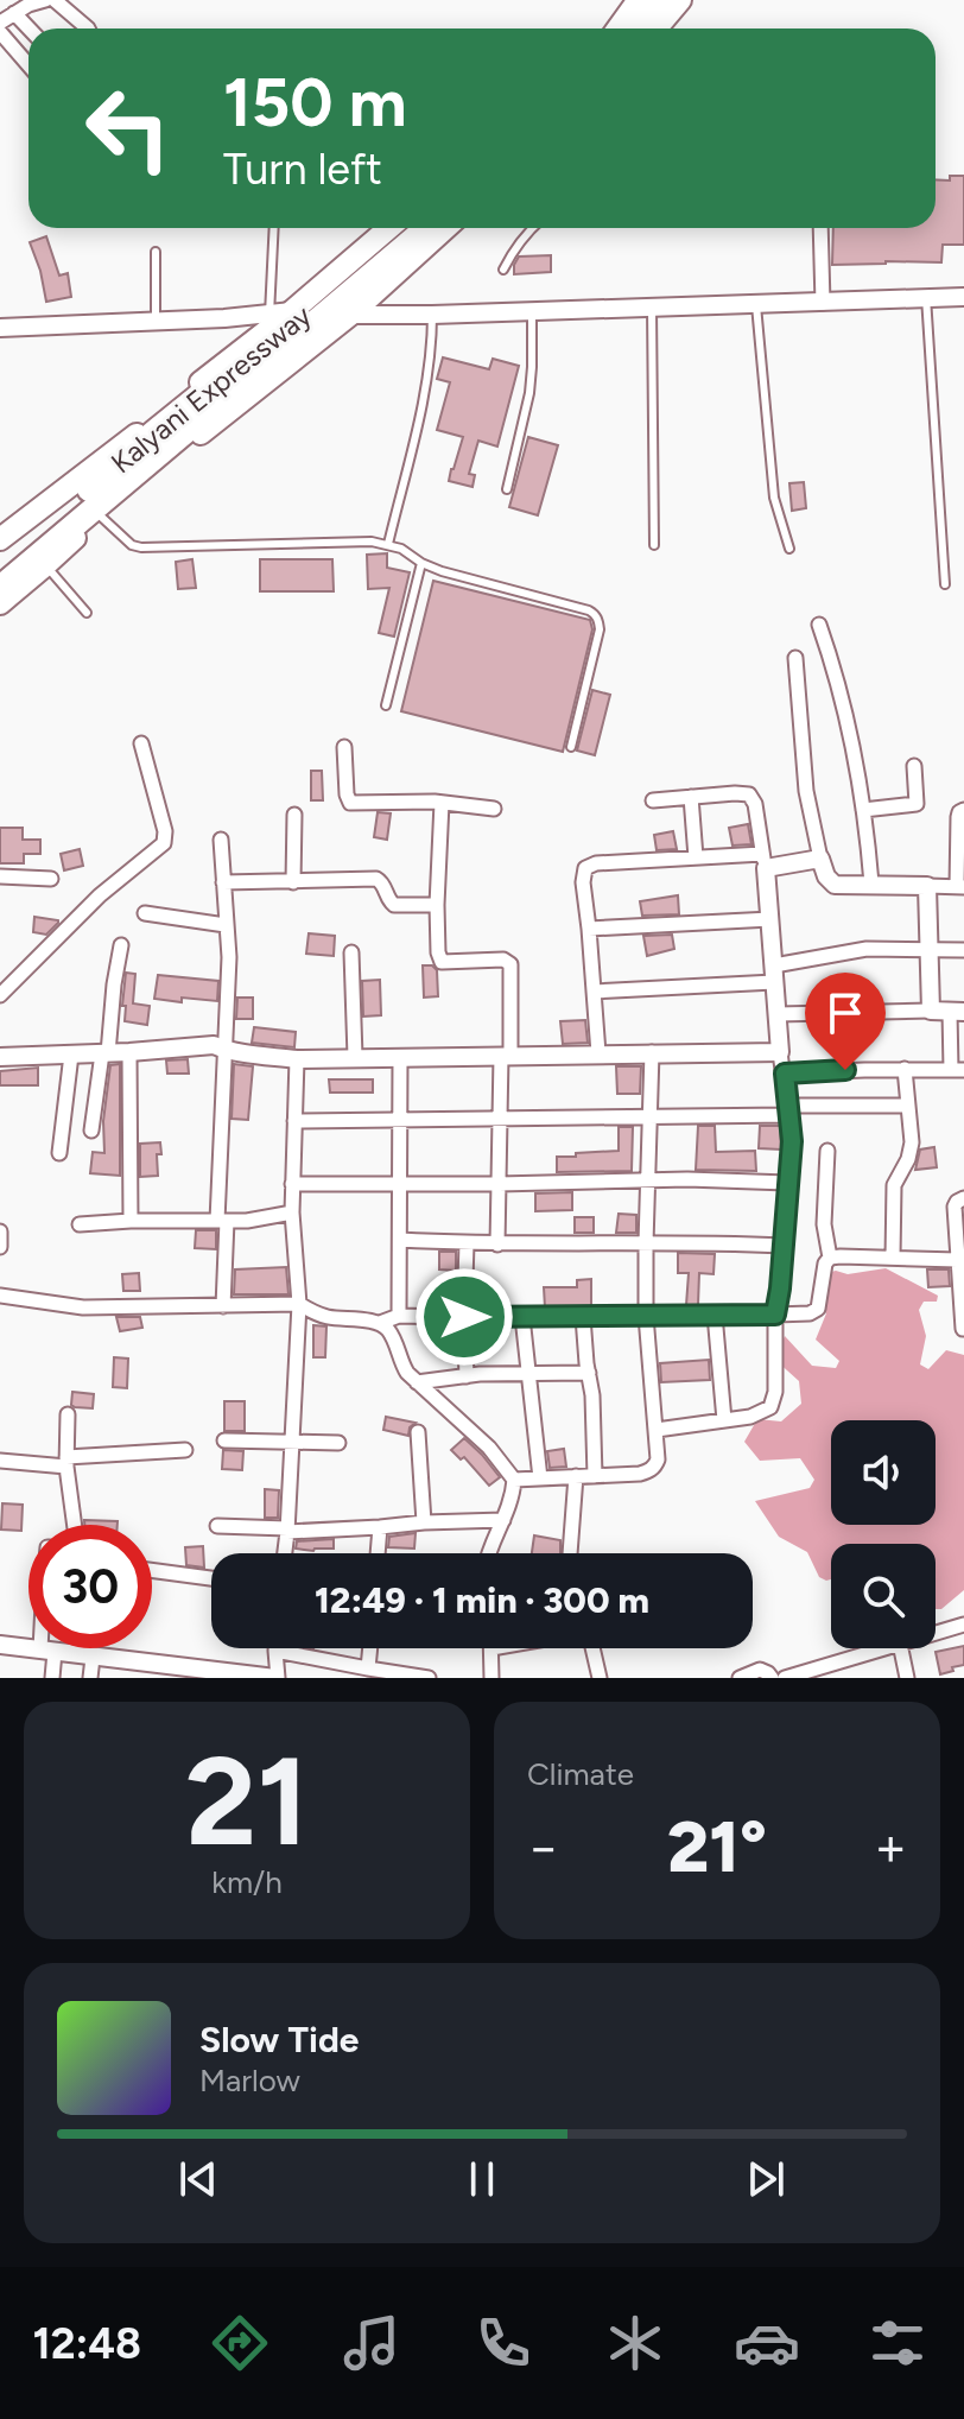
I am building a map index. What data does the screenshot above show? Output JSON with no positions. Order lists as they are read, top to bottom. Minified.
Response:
{"streets":{"highway":["Kalyani Expressway"]},"page":{"turn":["150 m","Turn left"],"limit":"30","trip":"12:49 · 1 min · 300 m","tile":[["21","km/h"],"Climate"],"heat":["−","21°","+"],"song":["Slow Tide","Marlow"],"tabs":"12:48"}}
